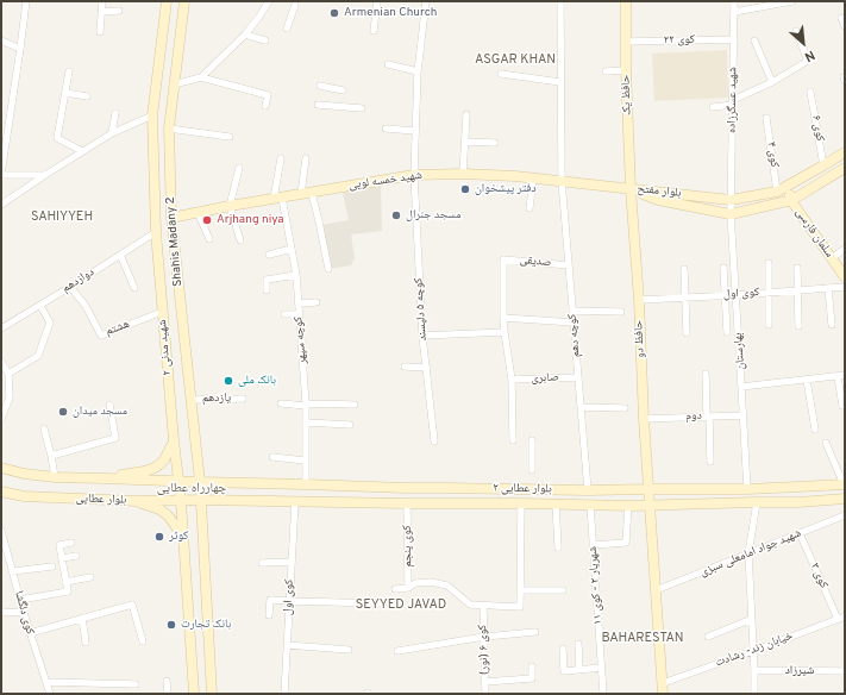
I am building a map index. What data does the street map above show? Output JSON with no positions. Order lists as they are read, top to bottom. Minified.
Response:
{"streets":{"street":["کوی ۲۲","حافظ یک","شهید عسگرزاده","کوی ۶","کوی ۴","شهید خمسه لویی","بلوار مفتح","سلمان فارسی","Shahis Madany 2","صدیقی","دوازدهم","کوی اول","کوچه ۵ دلپسند","هشتم","کوچه دهم","حافظ دو","کوچه سپهر","شهید مدنی ۲","بهارستان","صابری","یازدهم","دوم","بلوار عطایی ۲","بلوار عطایی","کوی پنجم","شهید جواد امامعلی سبزی","کوی ۳","شهریار ۲ - کوی ۱۱","کوی دلگشا","کوی ۶ (نور)","خیابان زند- رشادت","شیرزاد"]},"crossings":[["کوی ۲۲","حافظ یک"],["کوی ۲۲","شهید عسگرزاده"],["حافظ یک","شهید خمسه لویی"],["حافظ یک","بلوار مفتح"],["حافظ یک","حافظ دو"],["شهید عسگرزاده","بلوار مفتح"],["شهید عسگرزاده","بهارستان"],["کوی ۶","بلوار مفتح"],["کوی ۴","بلوار مفتح"],["شهید خمسه لویی","بلوار مفتح"],["شهید خمسه لویی","Shahis Madany 2"],["شهید خمسه لویی","کوچه ۵ دلپسند"],["شهید خمسه لویی","کوچه دهم"],["شهید خمسه لویی","حافظ دو"],["شهید خمسه لویی","کوچه سپهر"],["بلوار مفتح","سلمان فارسی"],["بلوار مفتح","حافظ دو"],["بلوار مفتح","بهارستان"],["Shahis Madany 2","یازدهم"],["Shahis Madany 2","بلوار عطایی ۲"],["Shahis Madany 2","بلوار عطایی"],["صدیقی","کوچه دهم"],["دوازدهم","هشتم"],["دوازدهم","شهید مدنی ۲"],["کوی اول","حافظ دو"],["کوی اول","بهارستان"],["کوی اول","بلوار عطایی ۲"],["هشتم","شهید مدنی ۲"],["کوچه دهم","صابری"],["کوچه دهم","بلوار عطایی ۲"],["حافظ دو","دوم"],["حافظ دو","بلوار عطایی ۲"],["کوچه سپهر","بلوار عطایی ۲"],["شهید مدنی ۲","بلوار عطایی"],["بهارستان","دوم"],["بهارستان","بلوار عطایی ۲"],["بلوار عطایی ۲","بلوار عطایی"],["بلوار عطایی ۲","کوی پنجم"],["بلوار عطایی ۲","شهریار ۲ - کوی ۱۱"],["شهید جواد امامعلی سبزی","کوی ۳"],["کوی ۳","خیابان زند- رشادت"]],"districts":["ASGAR KHAN","SAHIYYEH","چهارراه عطایی","SEYYED JAVAD","BAHARESTAN"],"places":["Armenian Church","دفتر پیشخوان","مسجد جنرال","Arjhang niya","بانک ملی","مسجد میدان","کوثر","بانک تجارت"],"north":"bottom right"}
